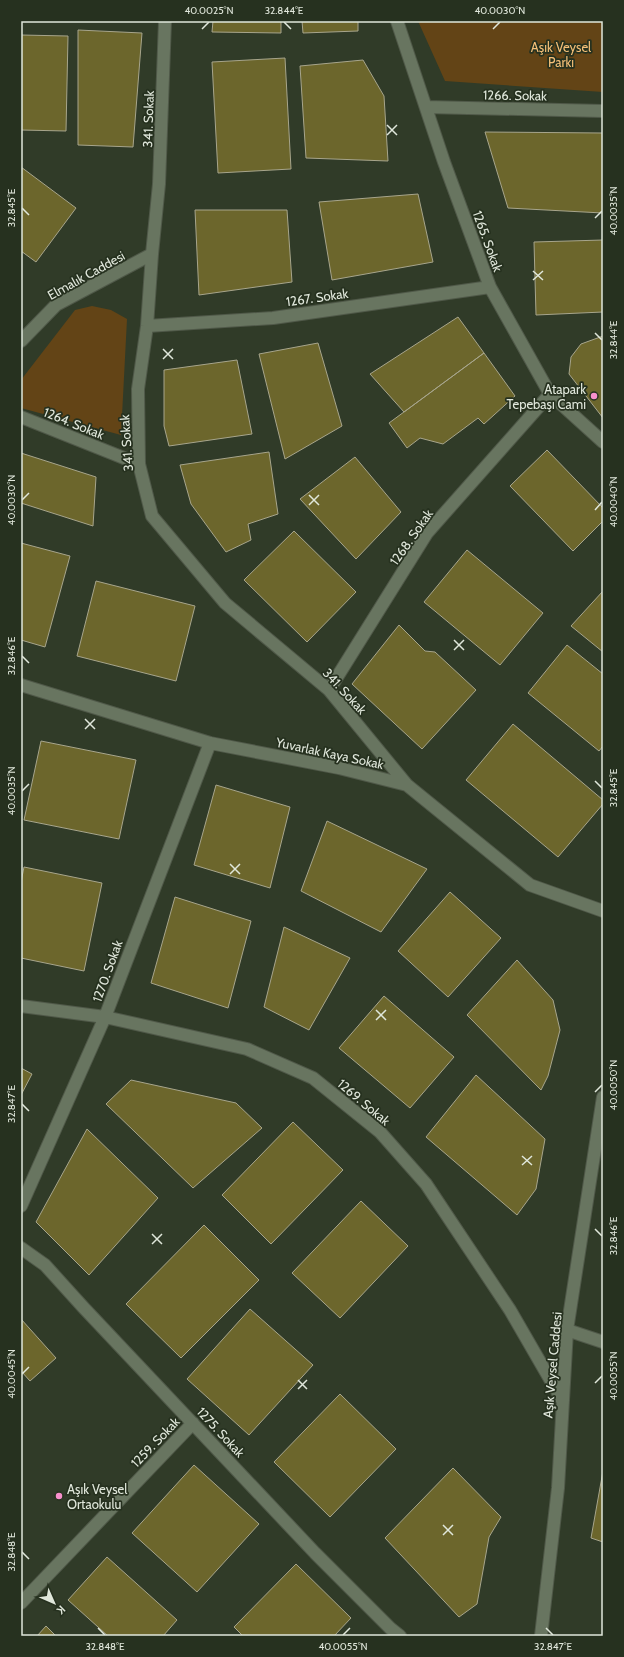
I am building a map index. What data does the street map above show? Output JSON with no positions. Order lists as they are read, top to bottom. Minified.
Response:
{"streets":{"street":["1266. Sokak","341. Sokak","1265. Sokak","Elmalık Caddesi","1267. Sokak","1264. Sokak","1268. Sokak","Yuvarlak Kaya Sokak","1270. Sokak","1269. Sokak","Aşık Veysel Caddesi","1275. Sokak","1259. Sokak"]},"crossings":[["1266. Sokak","1265. Sokak"],["341. Sokak","Elmalık Caddesi"],["341. Sokak","1267. Sokak"],["341. Sokak","1264. Sokak"],["341. Sokak","1268. Sokak"],["341. Sokak","Yuvarlak Kaya Sokak"],["1265. Sokak","1267. Sokak"],["1265. Sokak","1268. Sokak"],["Yuvarlak Kaya Sokak","1270. Sokak"],["1270. Sokak","1269. Sokak"],["1269. Sokak","Aşık Veysel Caddesi"],["1275. Sokak","1259. Sokak"]],"parks":["Aşık Veysel Parkı"],"places":["Atapark Tepebaşı Cami","Aşık Veysel Ortaokulu"],"north":"bottom right","coordinates":["40.0025°N","32.844°E","40.0030°N","32.845°E","40.0035°N","40.0040°N","32.846°E","40.0050°N","32.847°E","40.0045°N","40.0055°N","32.848°E"]}
